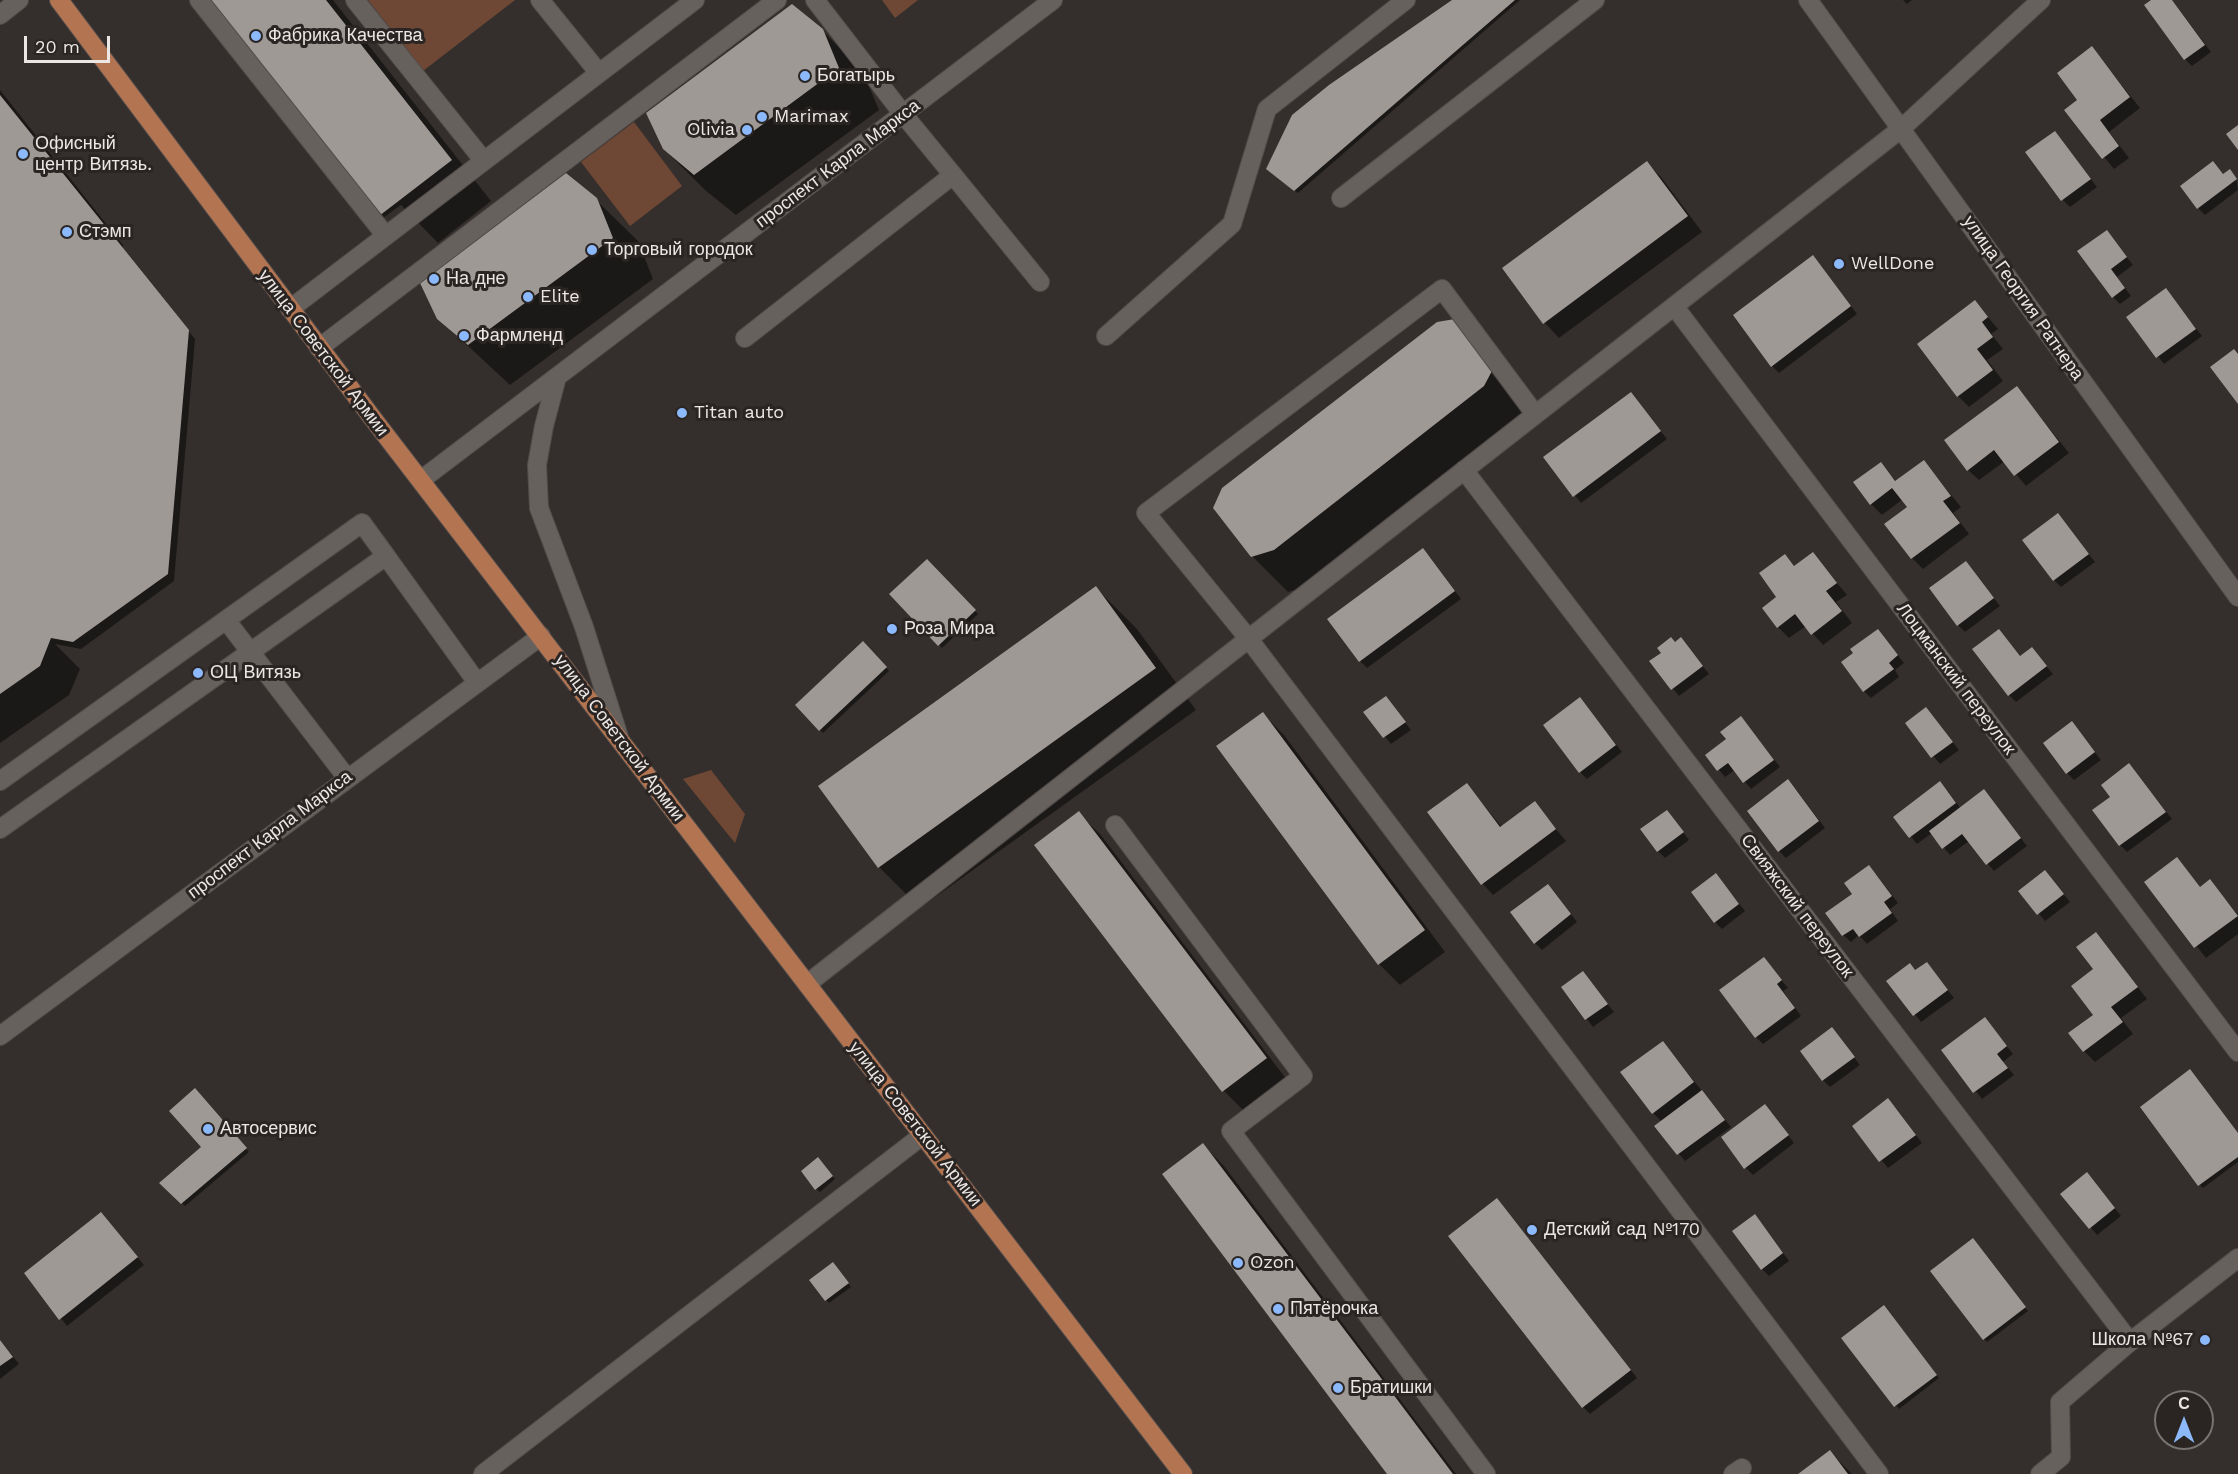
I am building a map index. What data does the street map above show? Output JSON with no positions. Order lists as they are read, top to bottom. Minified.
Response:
{"streets":{"main road":["улица Советской Армии"],"street":["проспект Карла Маркса","улица Георгия Ратнера","Лоцманский переулок","Свияжский переулок"]},"crossings":[["проспект Карла Маркса","улица Советской Армии"]],"places":["Фабрика Качества","Богатырь","Marimax","Olivia","Офисный центр Витязь.","Стэмп","Торговый городок","WellDone","На дне","Elite","Фармленд","Titan auto","Роза Мира","ОЦ Витязь","Автосервис","Детский сад №170","Ozon","Пятёрочка","Школа №67","Братишки"],"scale_bar":"20 m","north":"top"}
